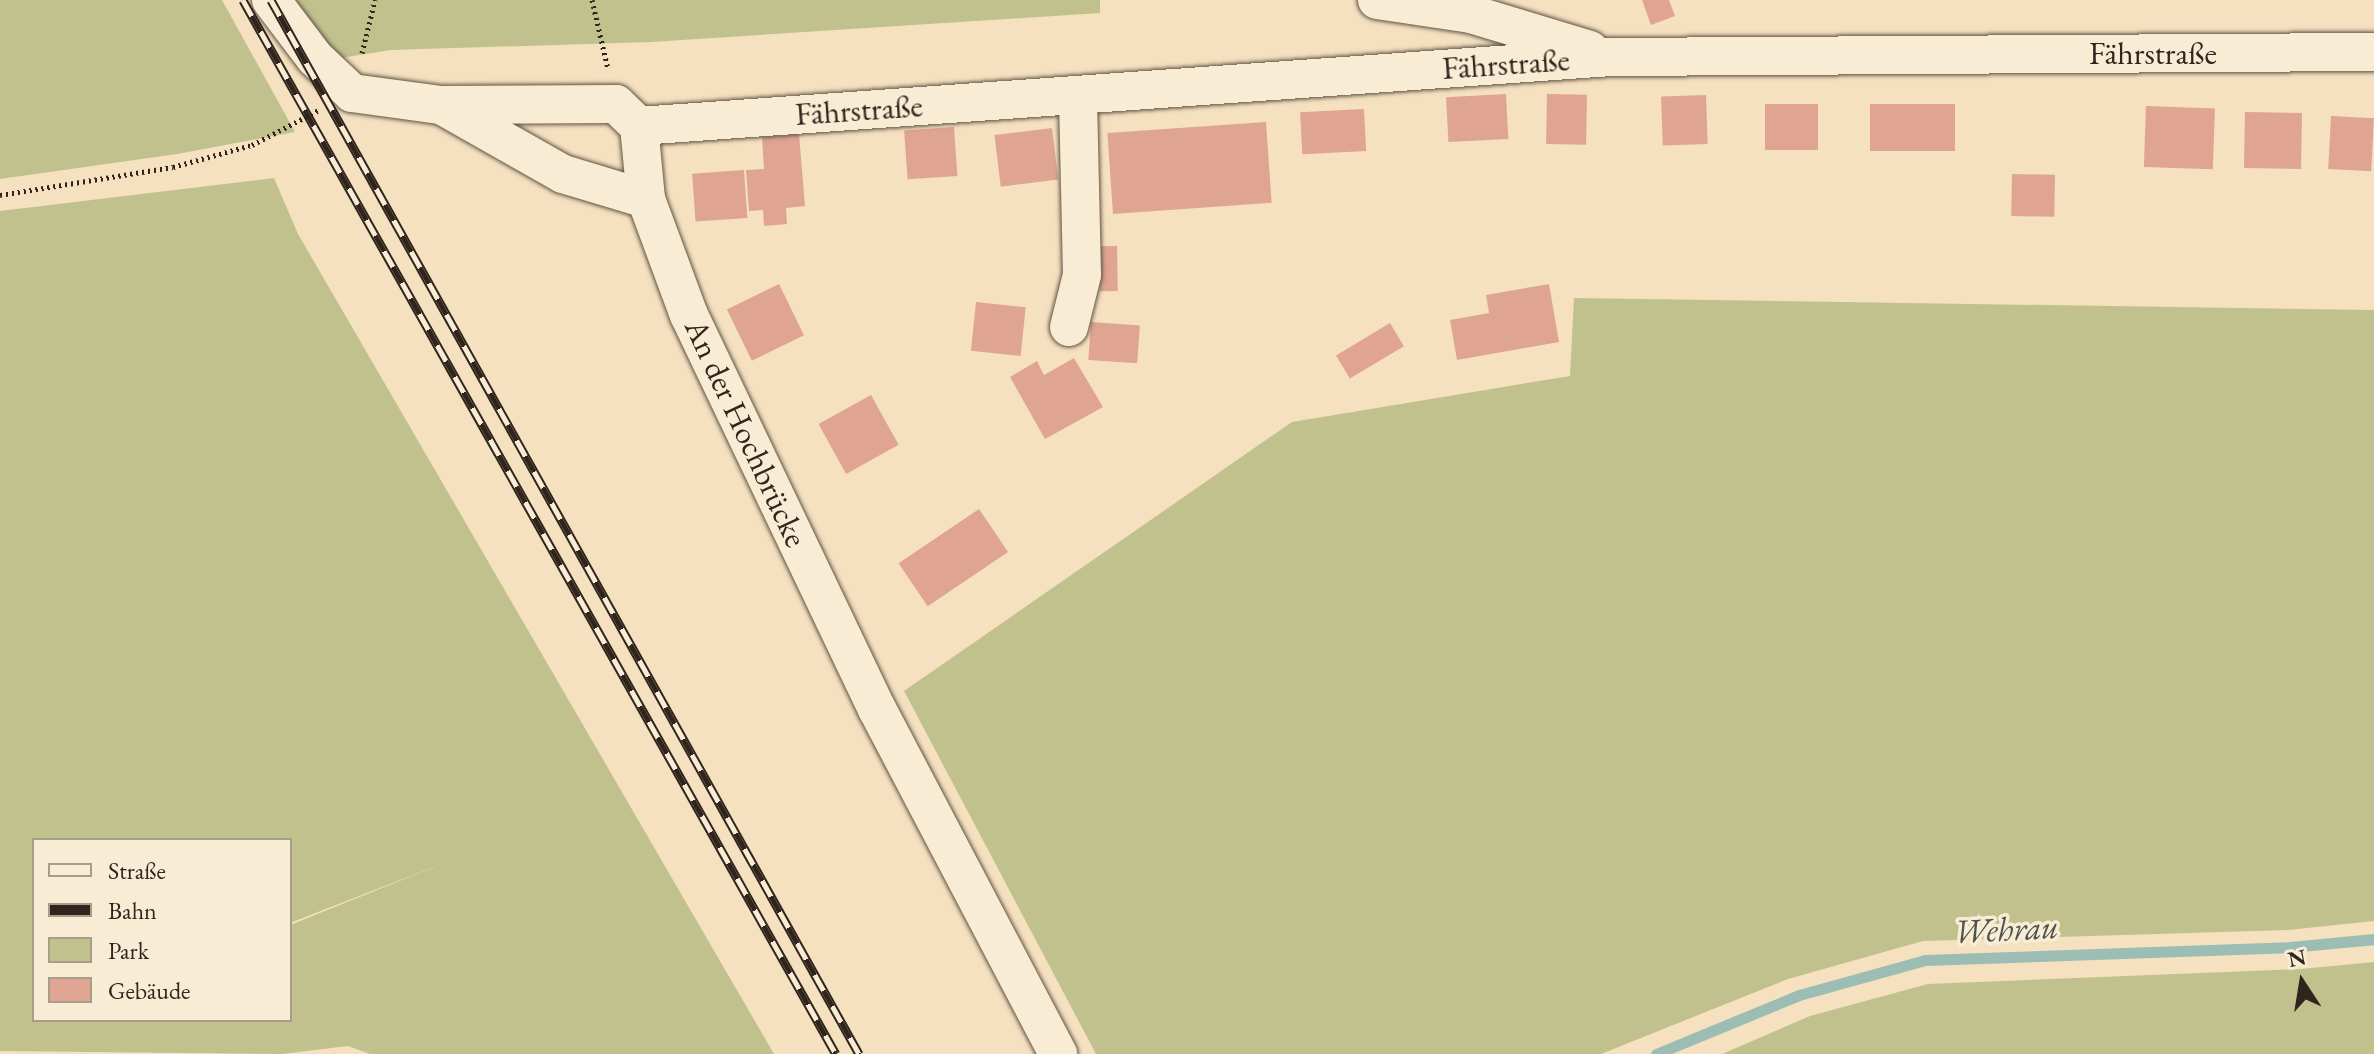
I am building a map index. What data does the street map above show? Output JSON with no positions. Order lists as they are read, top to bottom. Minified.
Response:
{"streets":{"street":["Fährstraße","An der Hochbrücke"]},"water":["Wehrau"],"legend":["Straße","Bahn","Park","Gebäude"],"north":"top"}
